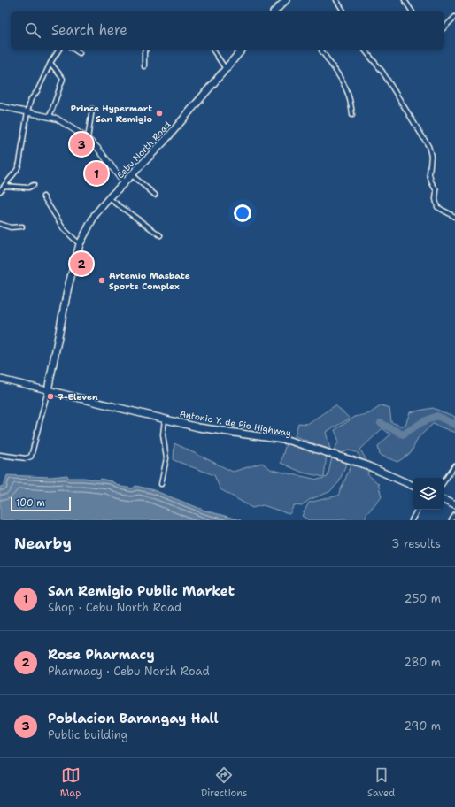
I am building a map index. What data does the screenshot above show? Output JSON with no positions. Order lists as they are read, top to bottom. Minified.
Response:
{"streets":{"highway":["Cebu North Road","Antonio Y. de Pio Highway"]},"crossings":[["Cebu North Road","Antonio Y. de Pio Highway"]],"places":["Prince Hypermart San Remigio","Artemio Masbate Sports Complex","7-Eleven"],"scale_bar":"100 m","page":{"search":"Search here","pins":["3","1","2"],"scale":"100 m","heading":["Nearby","3 results"],"list":[{"mark":"1","name":"San Remigio Public Market","note":"Shop · Cebu North Road","value":"250 m"},{"mark":"2","name":"Rose Pharmacy","note":"Pharmacy · Cebu North Road","value":"280 m"},{"mark":"3","name":"Poblacion Barangay Hall","note":"Public building","value":"290 m"}],"nav":["Map","Directions","Saved"]}}
